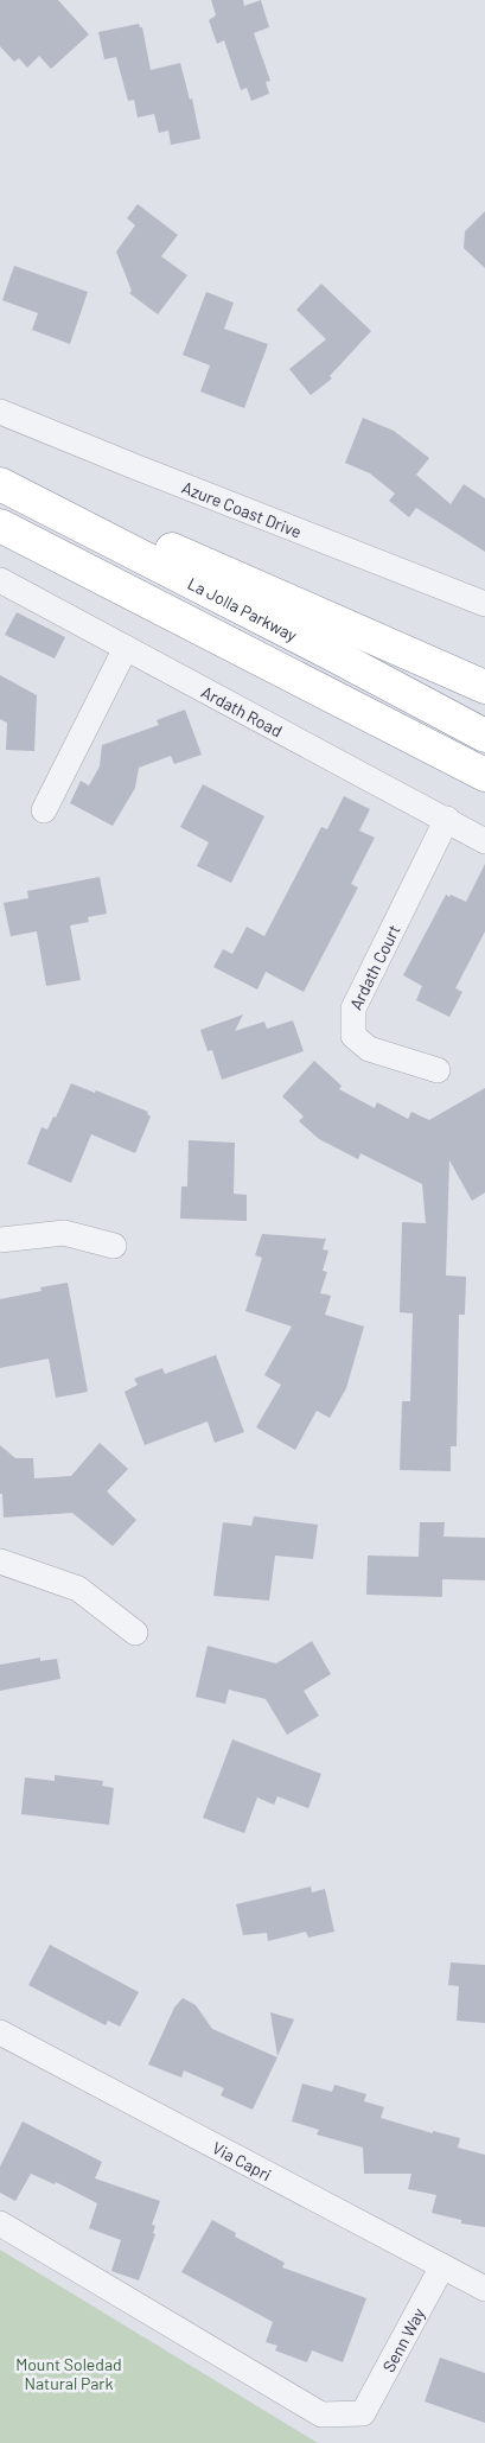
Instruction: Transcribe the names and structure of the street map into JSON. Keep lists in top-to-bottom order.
{
  "streets": {
    "highway": ["La Jolla Parkway"],
    "street": [
      "Azure Coast Drive",
      "Ardath Road",
      "Ardath Court",
      "Via Capri",
      "Senn Way"
    ]
  },
  "crossings": [
    ["Ardath Road", "Ardath Court"],
    ["Via Capri", "Senn Way"]
  ],
  "parks": ["Mount Soledad Natural Park"]
}
